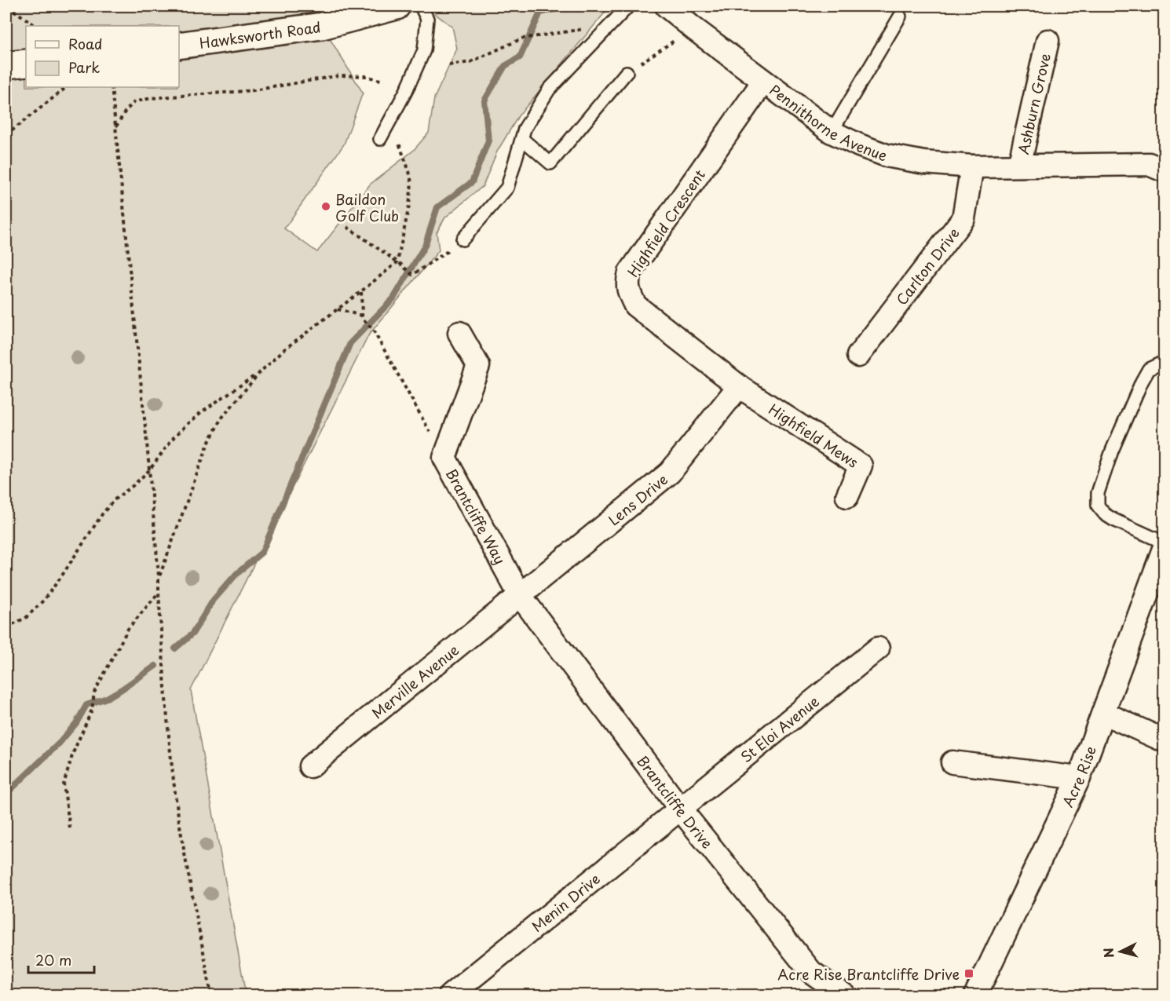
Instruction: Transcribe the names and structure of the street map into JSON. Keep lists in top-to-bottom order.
{
  "streets": {
    "street": [
      "Hawksworth Road",
      "Ashburn Grove",
      "Pennithorne Avenue",
      "Highfield Crescent",
      "Carlton Drive",
      "Highfield Mews",
      "Lens Drive",
      "Brantcliffe Way",
      "Merville Avenue",
      "St Eloi Avenue",
      "Acre Rise",
      "Brantcliffe Drive",
      "Menin Drive"
    ]
  },
  "crossings": [
    ["Ashburn Grove", "Pennithorne Avenue"],
    ["Pennithorne Avenue", "Highfield Crescent"],
    ["Pennithorne Avenue", "Carlton Drive"],
    ["Highfield Crescent", "Highfield Mews"],
    ["Highfield Crescent", "Lens Drive"],
    ["Highfield Mews", "Lens Drive"],
    ["Lens Drive", "Brantcliffe Way"],
    ["Lens Drive", "Merville Avenue"],
    ["Lens Drive", "Brantcliffe Drive"],
    ["Brantcliffe Way", "Merville Avenue"],
    ["Brantcliffe Way", "Brantcliffe Drive"],
    ["Merville Avenue", "Brantcliffe Drive"],
    ["St Eloi Avenue", "Brantcliffe Drive"],
    ["St Eloi Avenue", "Menin Drive"],
    ["Brantcliffe Drive", "Menin Drive"]
  ],
  "places": {
    "other": ["Baildon Golf Club"],
    "transit": ["Acre Rise Brantcliffe Drive"]
  },
  "legend": ["Road", "Park"],
  "scale_bar": "20 m",
  "north": "left"
}
